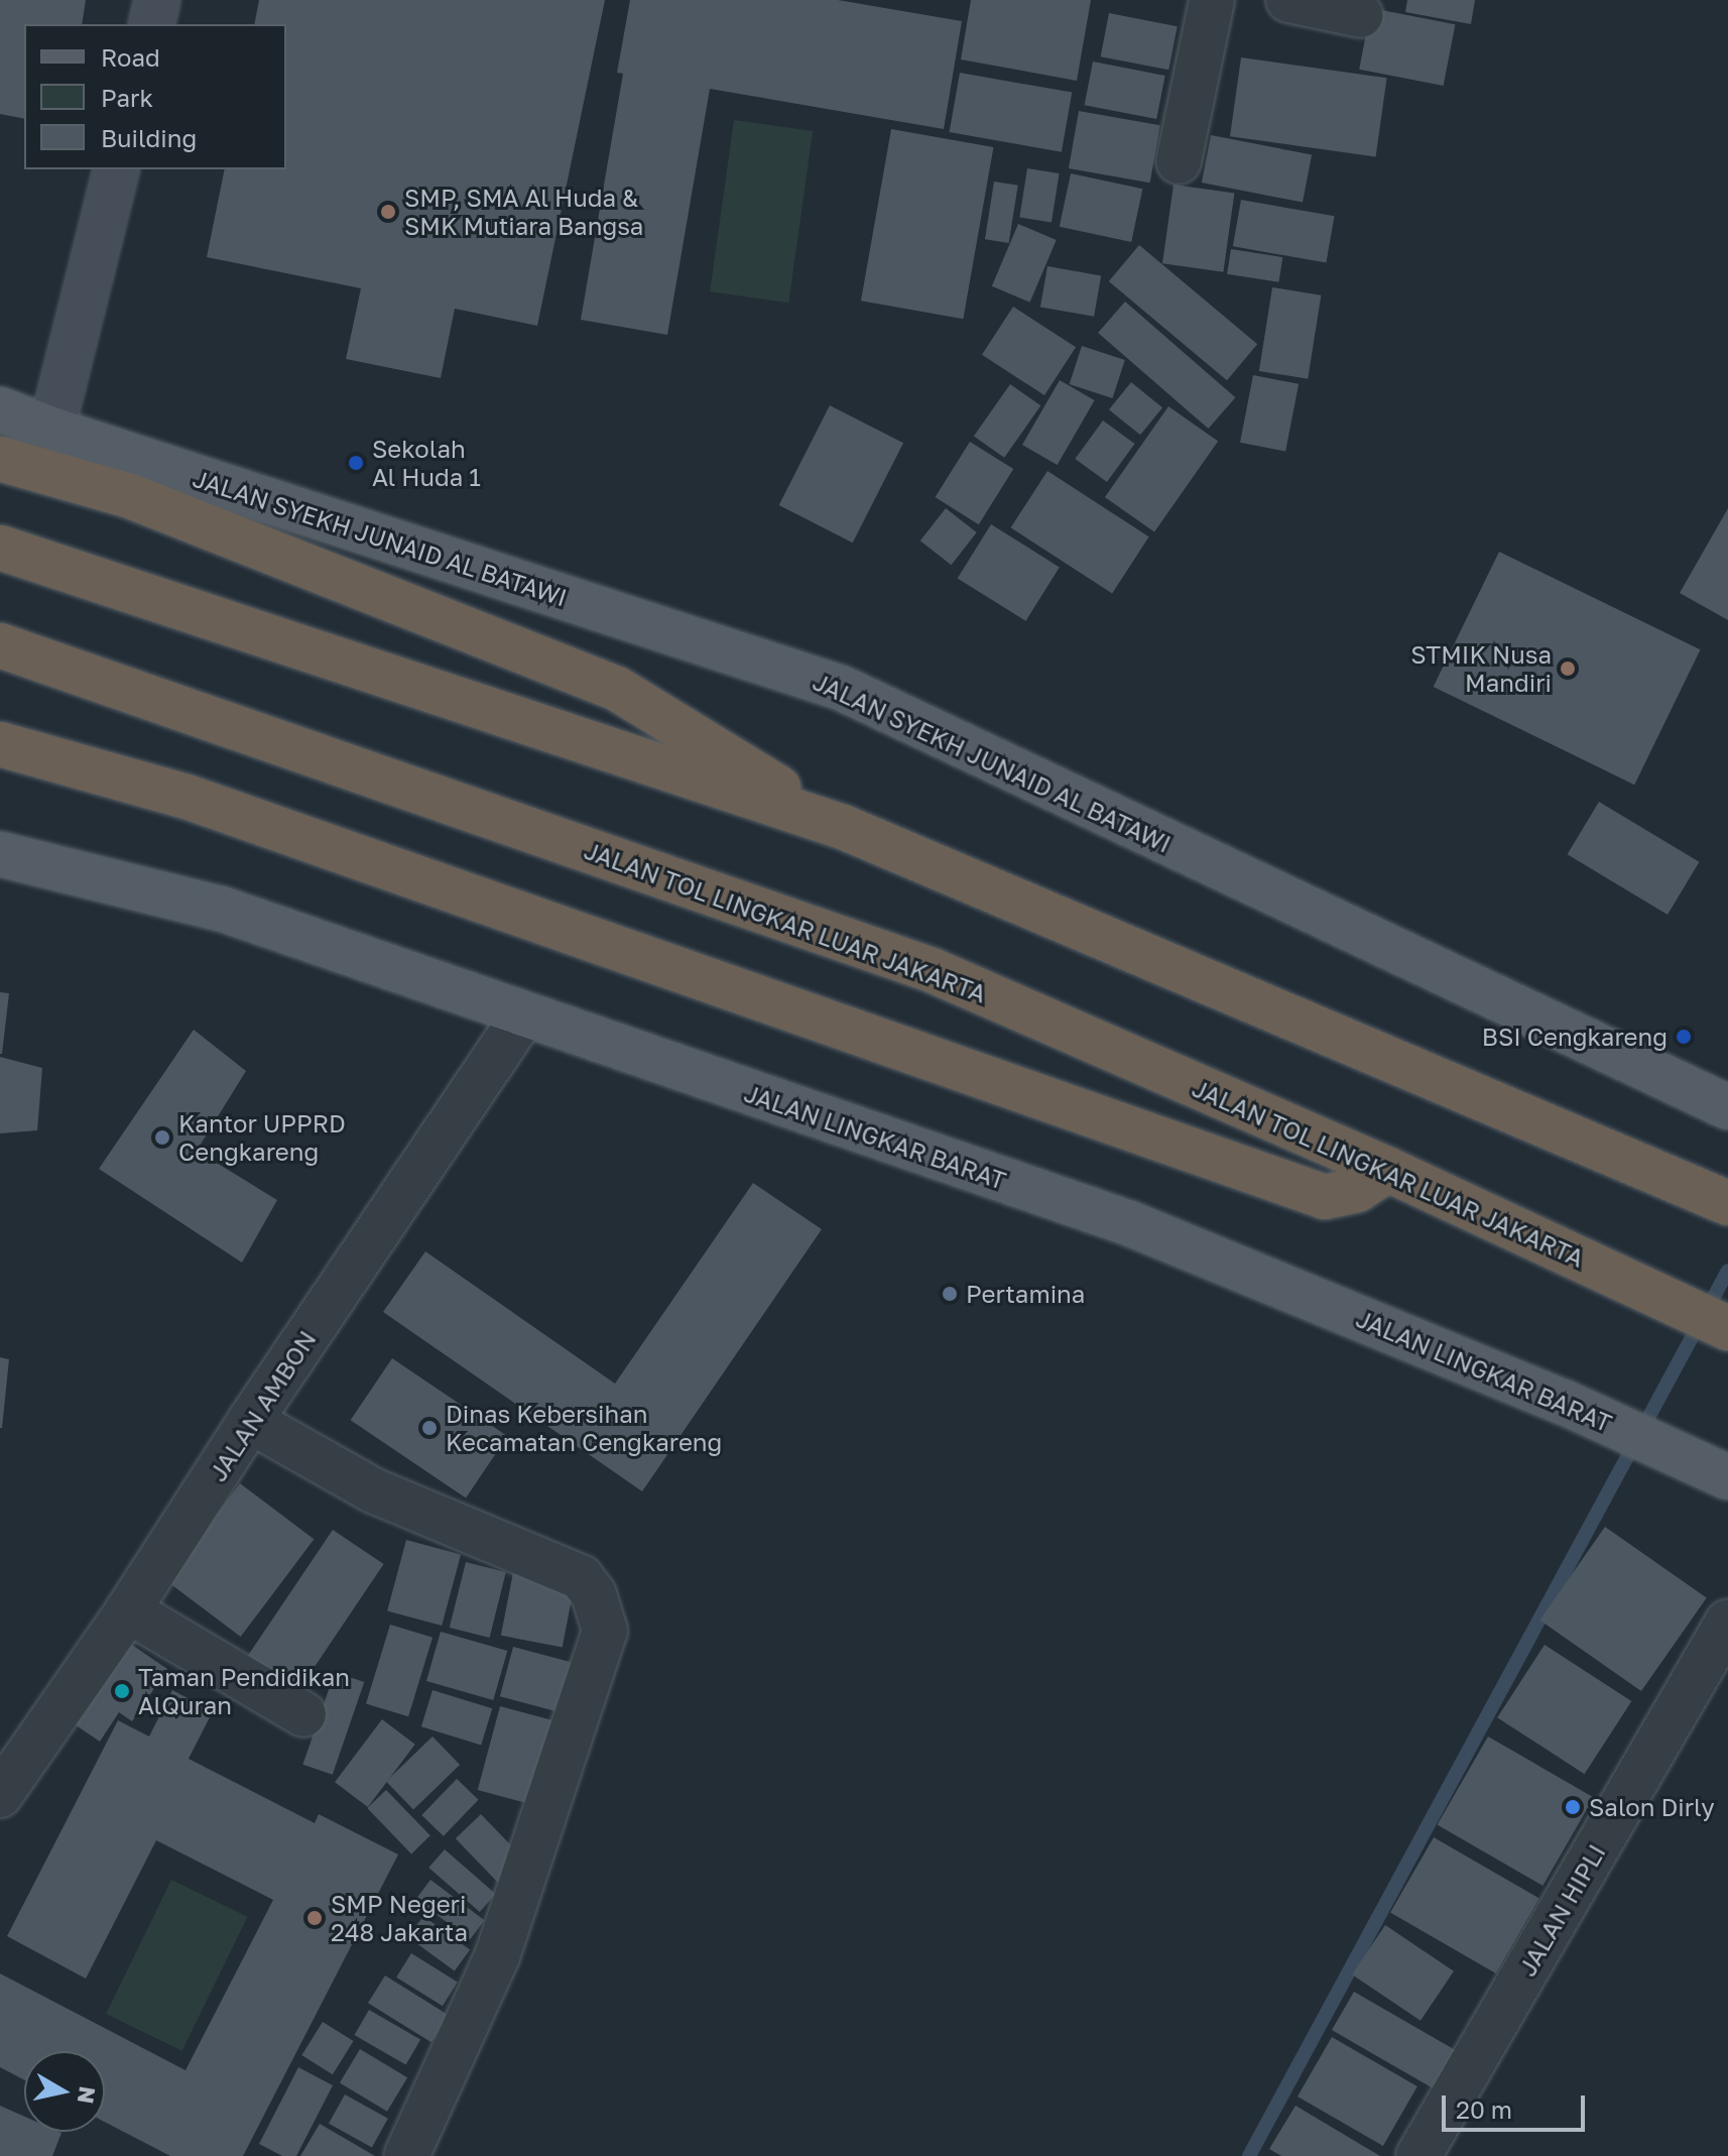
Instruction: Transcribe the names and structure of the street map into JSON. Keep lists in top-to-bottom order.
{
  "streets": {
    "highway": ["JALAN TOL LINGKAR LUAR JAKARTA"],
    "main road": ["JALAN SYEKH JUNAID AL BATAWI", "JALAN LINGKAR BARAT"],
    "street": ["JALAN AMBON", "JALAN HIPLI"]
  },
  "crossings": [
    ["JALAN LINGKAR BARAT", "JALAN AMBON"]
  ],
  "places": [
    "SMP, SMA Al Huda & SMK Mutiara Bangsa",
    "Sekolah Al Huda 1",
    "STMIK Nusa Mandiri",
    "BSI Cengkareng",
    "Kantor UPPRD Cengkareng",
    "Pertamina",
    "Dinas Kebersihan Kecamatan Cengkareng",
    "Taman Pendidikan AlQuran",
    "Salon Dirly",
    "SMP Negeri 248 Jakarta"
  ],
  "legend": ["Road", "Park", "Building"],
  "scale_bar": "20 m",
  "north": "right"
}
